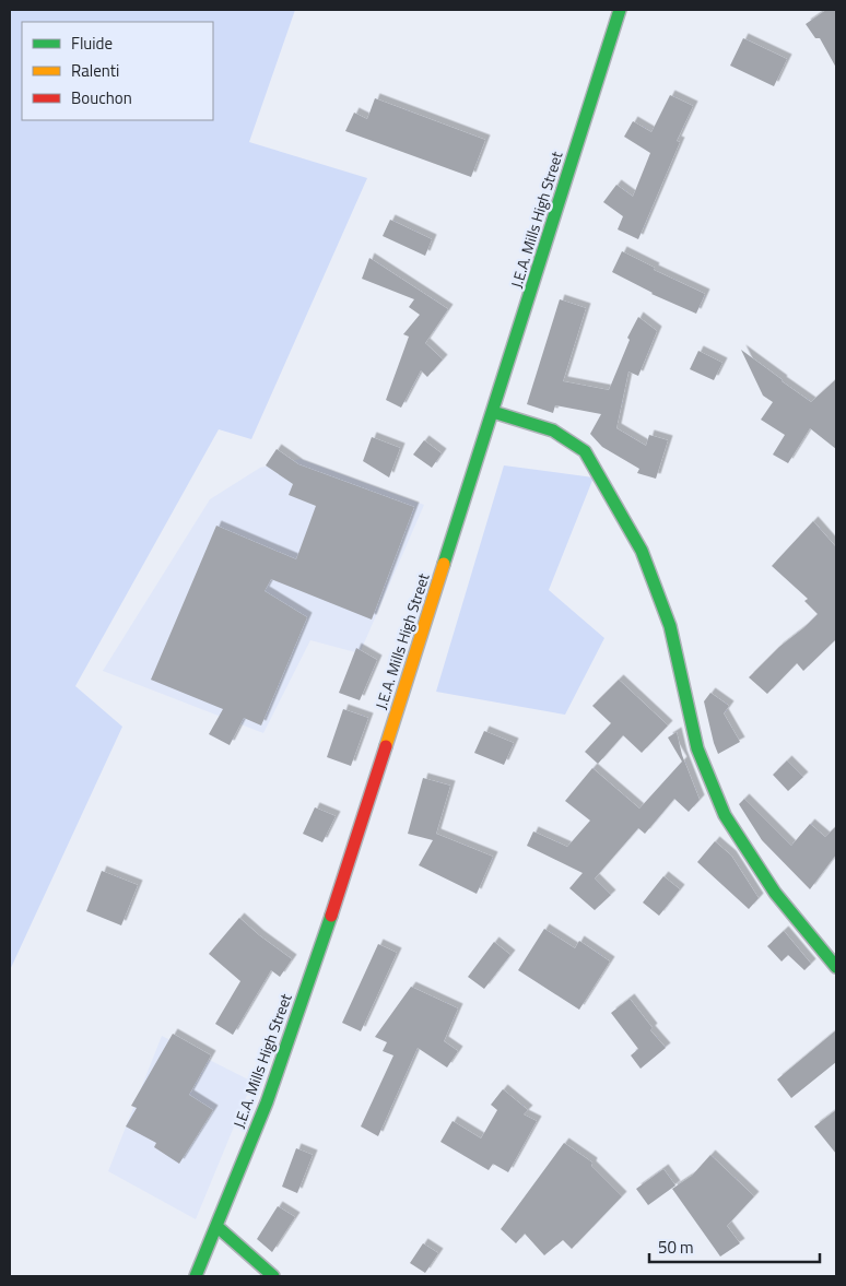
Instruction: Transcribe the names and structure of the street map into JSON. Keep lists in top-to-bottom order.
{
  "streets": {
    "main road": ["J.E.A. Mills High Street"]
  },
  "legend": ["Fluide", "Ralenti", "Bouchon"],
  "scale_bar": "50 m"
}
